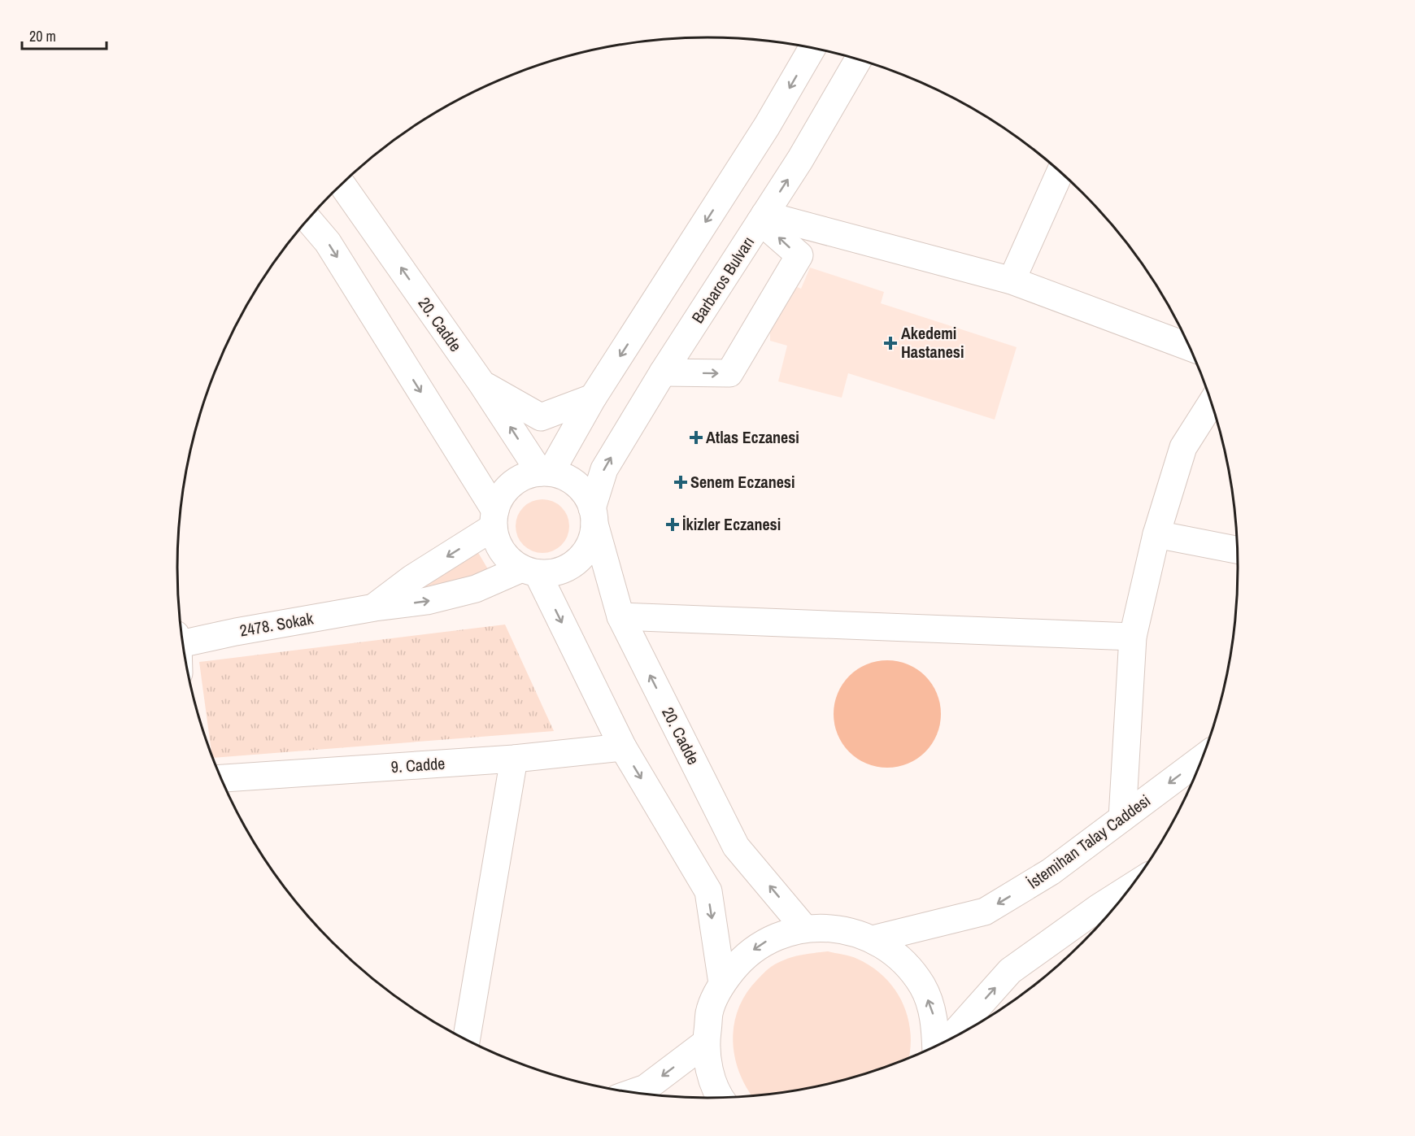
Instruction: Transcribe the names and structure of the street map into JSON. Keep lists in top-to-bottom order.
{
  "streets": {
    "street": [
      "Barbaros Bulvarı",
      "20. Cadde",
      "2478. Sokak",
      "9. Cadde",
      "İstemihan Talay Caddesi"
    ]
  },
  "crossings": [
    ["Barbaros Bulvarı", "20. Cadde"],
    ["Barbaros Bulvarı", "2478. Sokak"],
    ["20. Cadde", "2478. Sokak"]
  ],
  "places": {
    "health": [
      "Akedemi Hastanesi",
      "Atlas Eczanesi",
      "Senem Eczanesi",
      "İkizler Eczanesi"
    ]
  },
  "scale_bar": "20 m"
}
